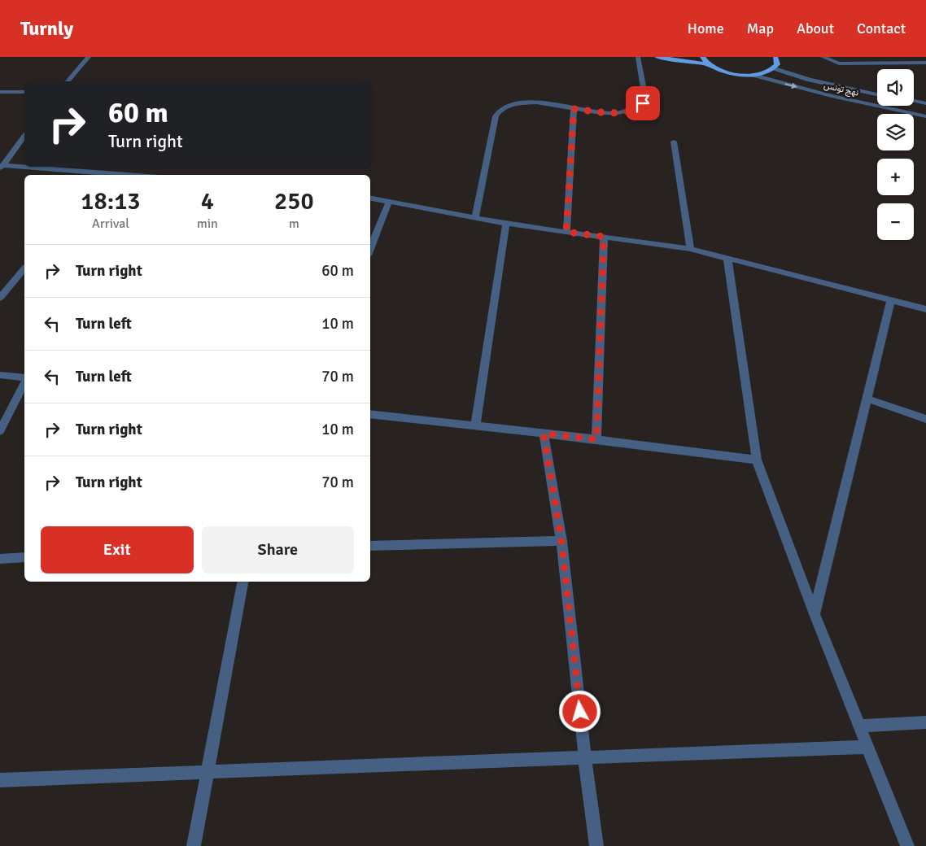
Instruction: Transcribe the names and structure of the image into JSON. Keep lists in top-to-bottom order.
{
  "streets": {
    "street": ["نهج تونس"]
  },
  "page": {
    "header": "Turnly",
    "nav": [
      "Home",
      "Map",
      "About",
      "Contact"
    ],
    "map_buttons": ["+", "−"],
    "turn": ["60 m", "Turn right"],
    "eta": [
      "18:13",
      "Arrival",
      "4",
      "min",
      "250",
      "m"
    ],
    "list": [
      {
        "name": "Turn right",
        "value": "60 m"
      },
      {
        "name": "Turn left",
        "value": "10 m"
      },
      {
        "name": "Turn left",
        "value": "70 m"
      },
      {
        "name": "Turn right",
        "value": "10 m"
      },
      {
        "name": "Turn right",
        "value": "70 m"
      }
    ],
    "buttons": ["Exit", "Share"]
  }
}
